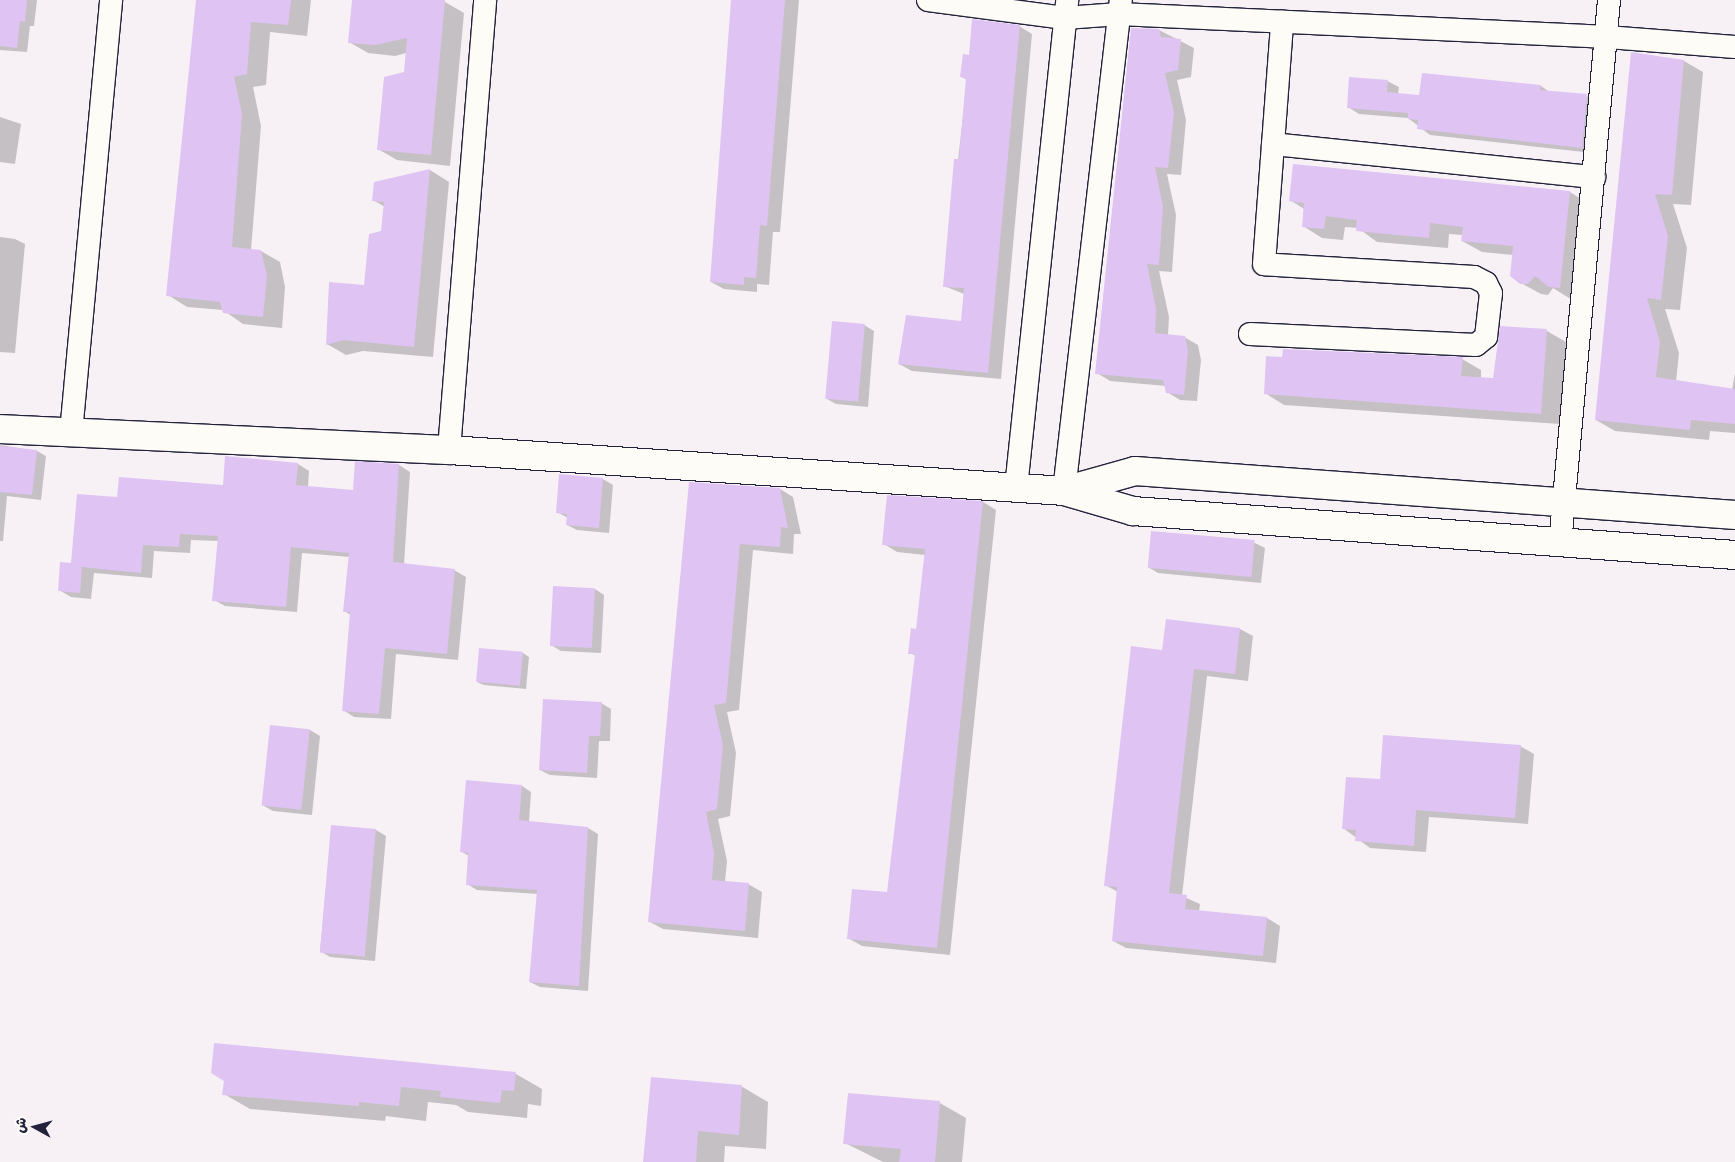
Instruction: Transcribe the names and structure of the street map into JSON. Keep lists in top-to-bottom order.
{
  "north": "left"
}
